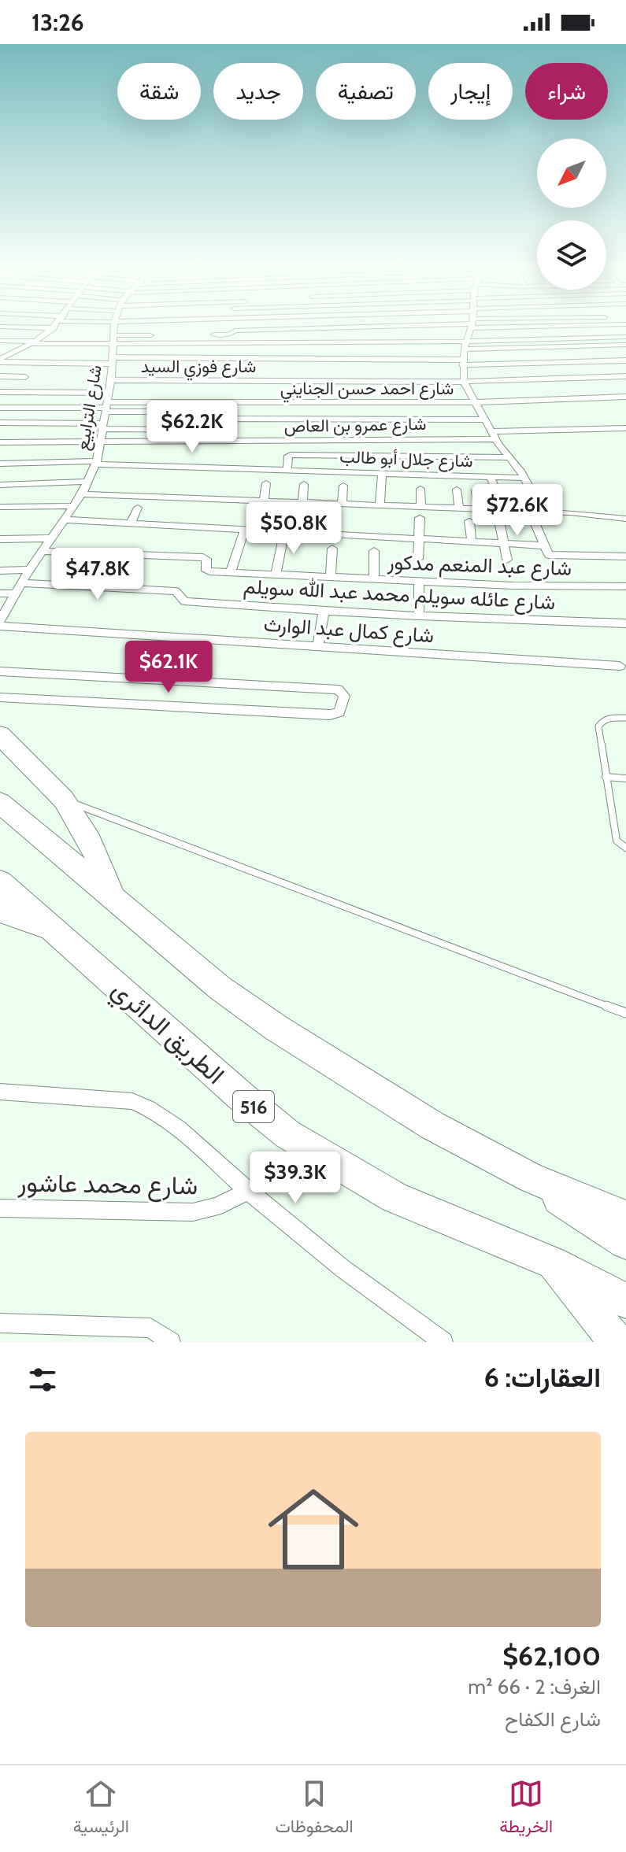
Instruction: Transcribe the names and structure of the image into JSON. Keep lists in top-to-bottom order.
{
  "streets": {
    "highway": ["الطريق الدائري", "516"],
    "street": [
      "شارع فوزي السيد",
      "شارع احمد حسن الجنايني",
      "شارع الترابيع",
      "شارع عمرو بن العاص",
      "شارع جلال أبو طالب",
      "شارع عبد المنعم مدكور",
      "شارع عائله سويلم محمد عبد الله سويلم",
      "شارع كمال عبد الوارث",
      "شارع محمد عاشور"
    ]
  },
  "crossings": [
    ["شارع فوزي السيد", "شارع الترابيع"],
    ["شارع احمد حسن الجنايني", "شارع الترابيع"],
    ["شارع الترابيع", "شارع عمرو بن العاص"],
    ["شارع الترابيع", "شارع جلال أبو طالب"],
    ["شارع الترابيع", "شارع عبد المنعم مدكور"],
    ["شارع الترابيع", "شارع عائله سويلم محمد عبد الله سويلم"]
  ],
  "north": "bottom left",
  "page": {
    "status": "13:26",
    "chip": [
      "شراء",
      "إيجار",
      "تصفية",
      "جديد",
      "شقة"
    ],
    "price": [
      "$62.2K",
      "$72.6K",
      "$50.8K",
      "$47.8K",
      "$62.1K",
      "$39.3K"
    ],
    "heading": "العقارات: 6",
    "list": [
      {
        "name": "$62,100",
        "note": "الغرف: 2 · 66 m² · شارع الكفاح"
      }
    ],
    "tabs": ["الخريطة", "المحفوظات", "الرئيسية"]
  }
}
